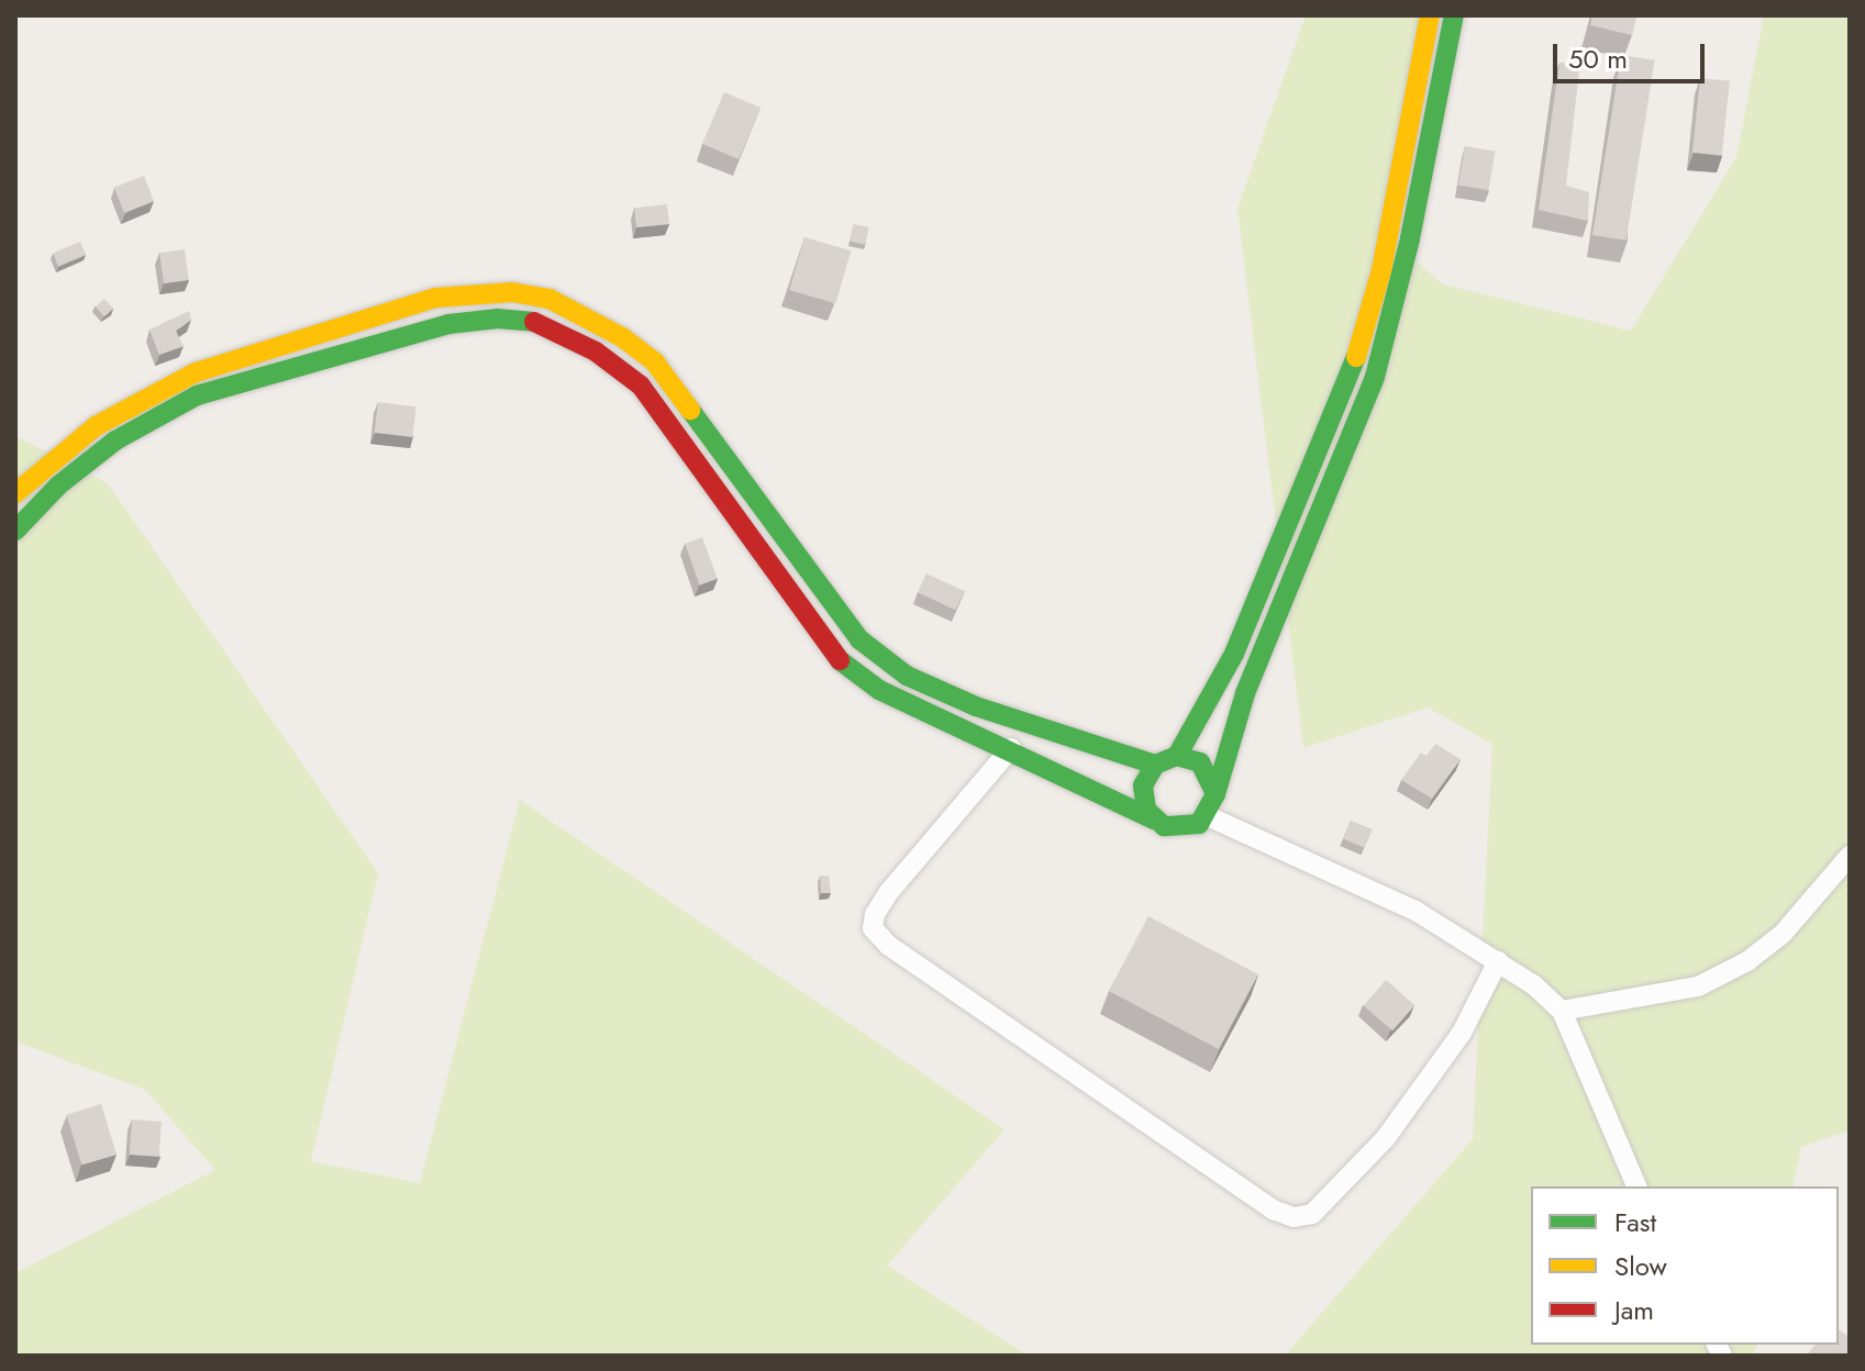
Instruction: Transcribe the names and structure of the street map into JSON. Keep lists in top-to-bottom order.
{
  "legend": ["Fast", "Slow", "Jam"],
  "scale_bar": "50 m"
}
